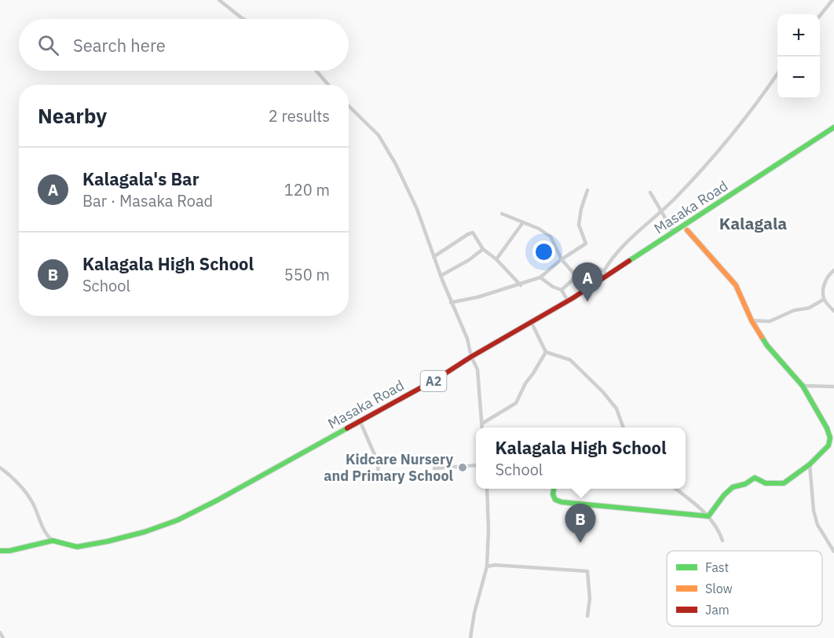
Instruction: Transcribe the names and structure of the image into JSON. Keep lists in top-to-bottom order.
{
  "streets": {
    "main road": ["Masaka Road", "A2"]
  },
  "districts": ["Kalagala"],
  "places": ["Kidcare Nursery and Primary School"],
  "legend": ["Fast", "Slow", "Jam"],
  "page": {
    "map_buttons": ["+", "−"],
    "search": "Search here",
    "heading": ["Nearby", "2 results"],
    "list": [
      {
        "mark": "A",
        "name": "Kalagala's Bar",
        "note": "Bar · Masaka Road",
        "value": "120 m"
      },
      {
        "mark": "B",
        "name": "Kalagala High School",
        "note": "School",
        "value": "550 m"
      }
    ],
    "pins": ["A", "B"],
    "popup": ["Kalagala High School", "School"]
  }
}
